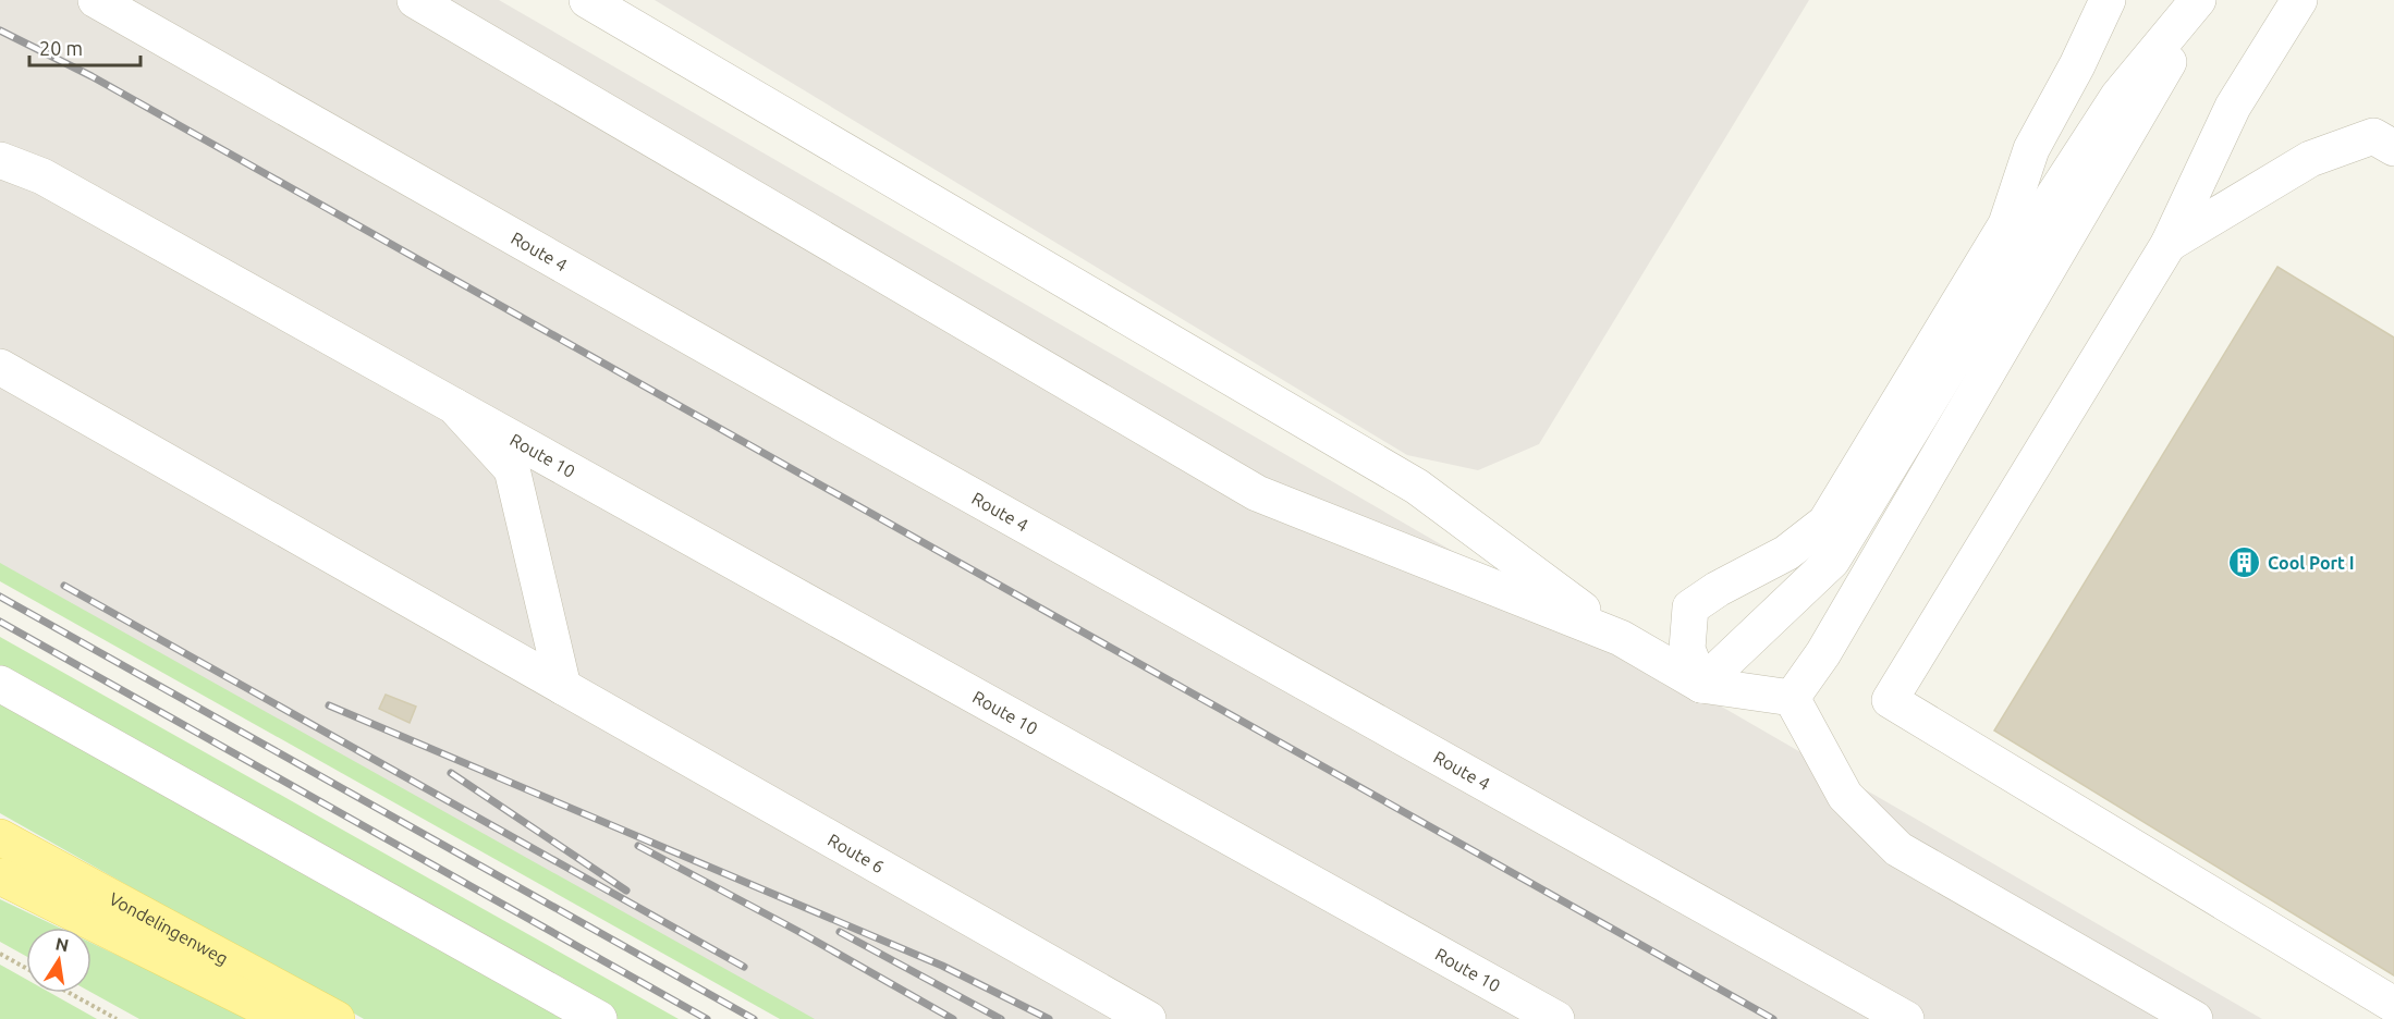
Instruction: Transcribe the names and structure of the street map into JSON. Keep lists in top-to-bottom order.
{
  "streets": {
    "main road": ["Vondelingenweg"],
    "lane": ["Route 4", "Route 10", "Route 6"]
  },
  "places": {
    "building": ["Cool Port I"]
  },
  "scale_bar": "20 m",
  "north": "top"
}
